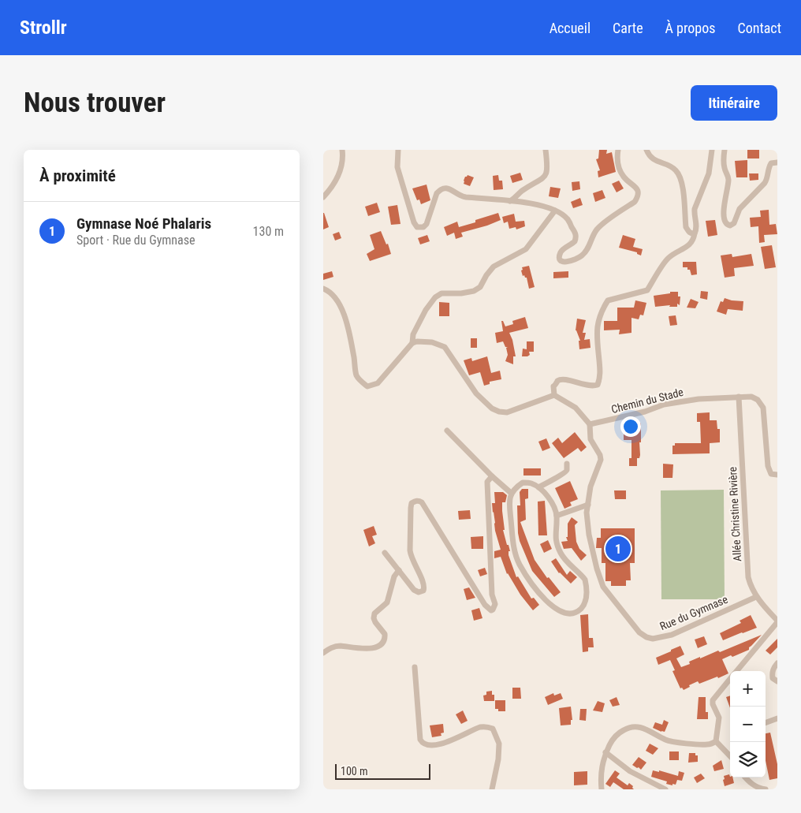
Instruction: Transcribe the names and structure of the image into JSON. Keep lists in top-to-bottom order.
{
  "streets": {
    "street": ["Chemin du Stade", "Allée Christine Rivière", "Rue du Gymnase"]
  },
  "crossings": [
    ["Chemin du Stade", "Allée Christine Rivière"],
    ["Allée Christine Rivière", "Rue du Gymnase"]
  ],
  "scale_bar": "100 m",
  "page": {
    "header": "Strollr",
    "nav": [
      "Accueil",
      "Carte",
      "À propos",
      "Contact"
    ],
    "buttons": "Itinéraire",
    "title": "Nous trouver",
    "heading": "À proximité",
    "list": [
      {
        "mark": "1",
        "name": "Gymnase Noé Phalaris",
        "note": "Sport · Rue du Gymnase",
        "value": "130 m"
      }
    ],
    "pins": "1",
    "map_buttons": ["+", "−"],
    "scale": "100 m"
  }
}
